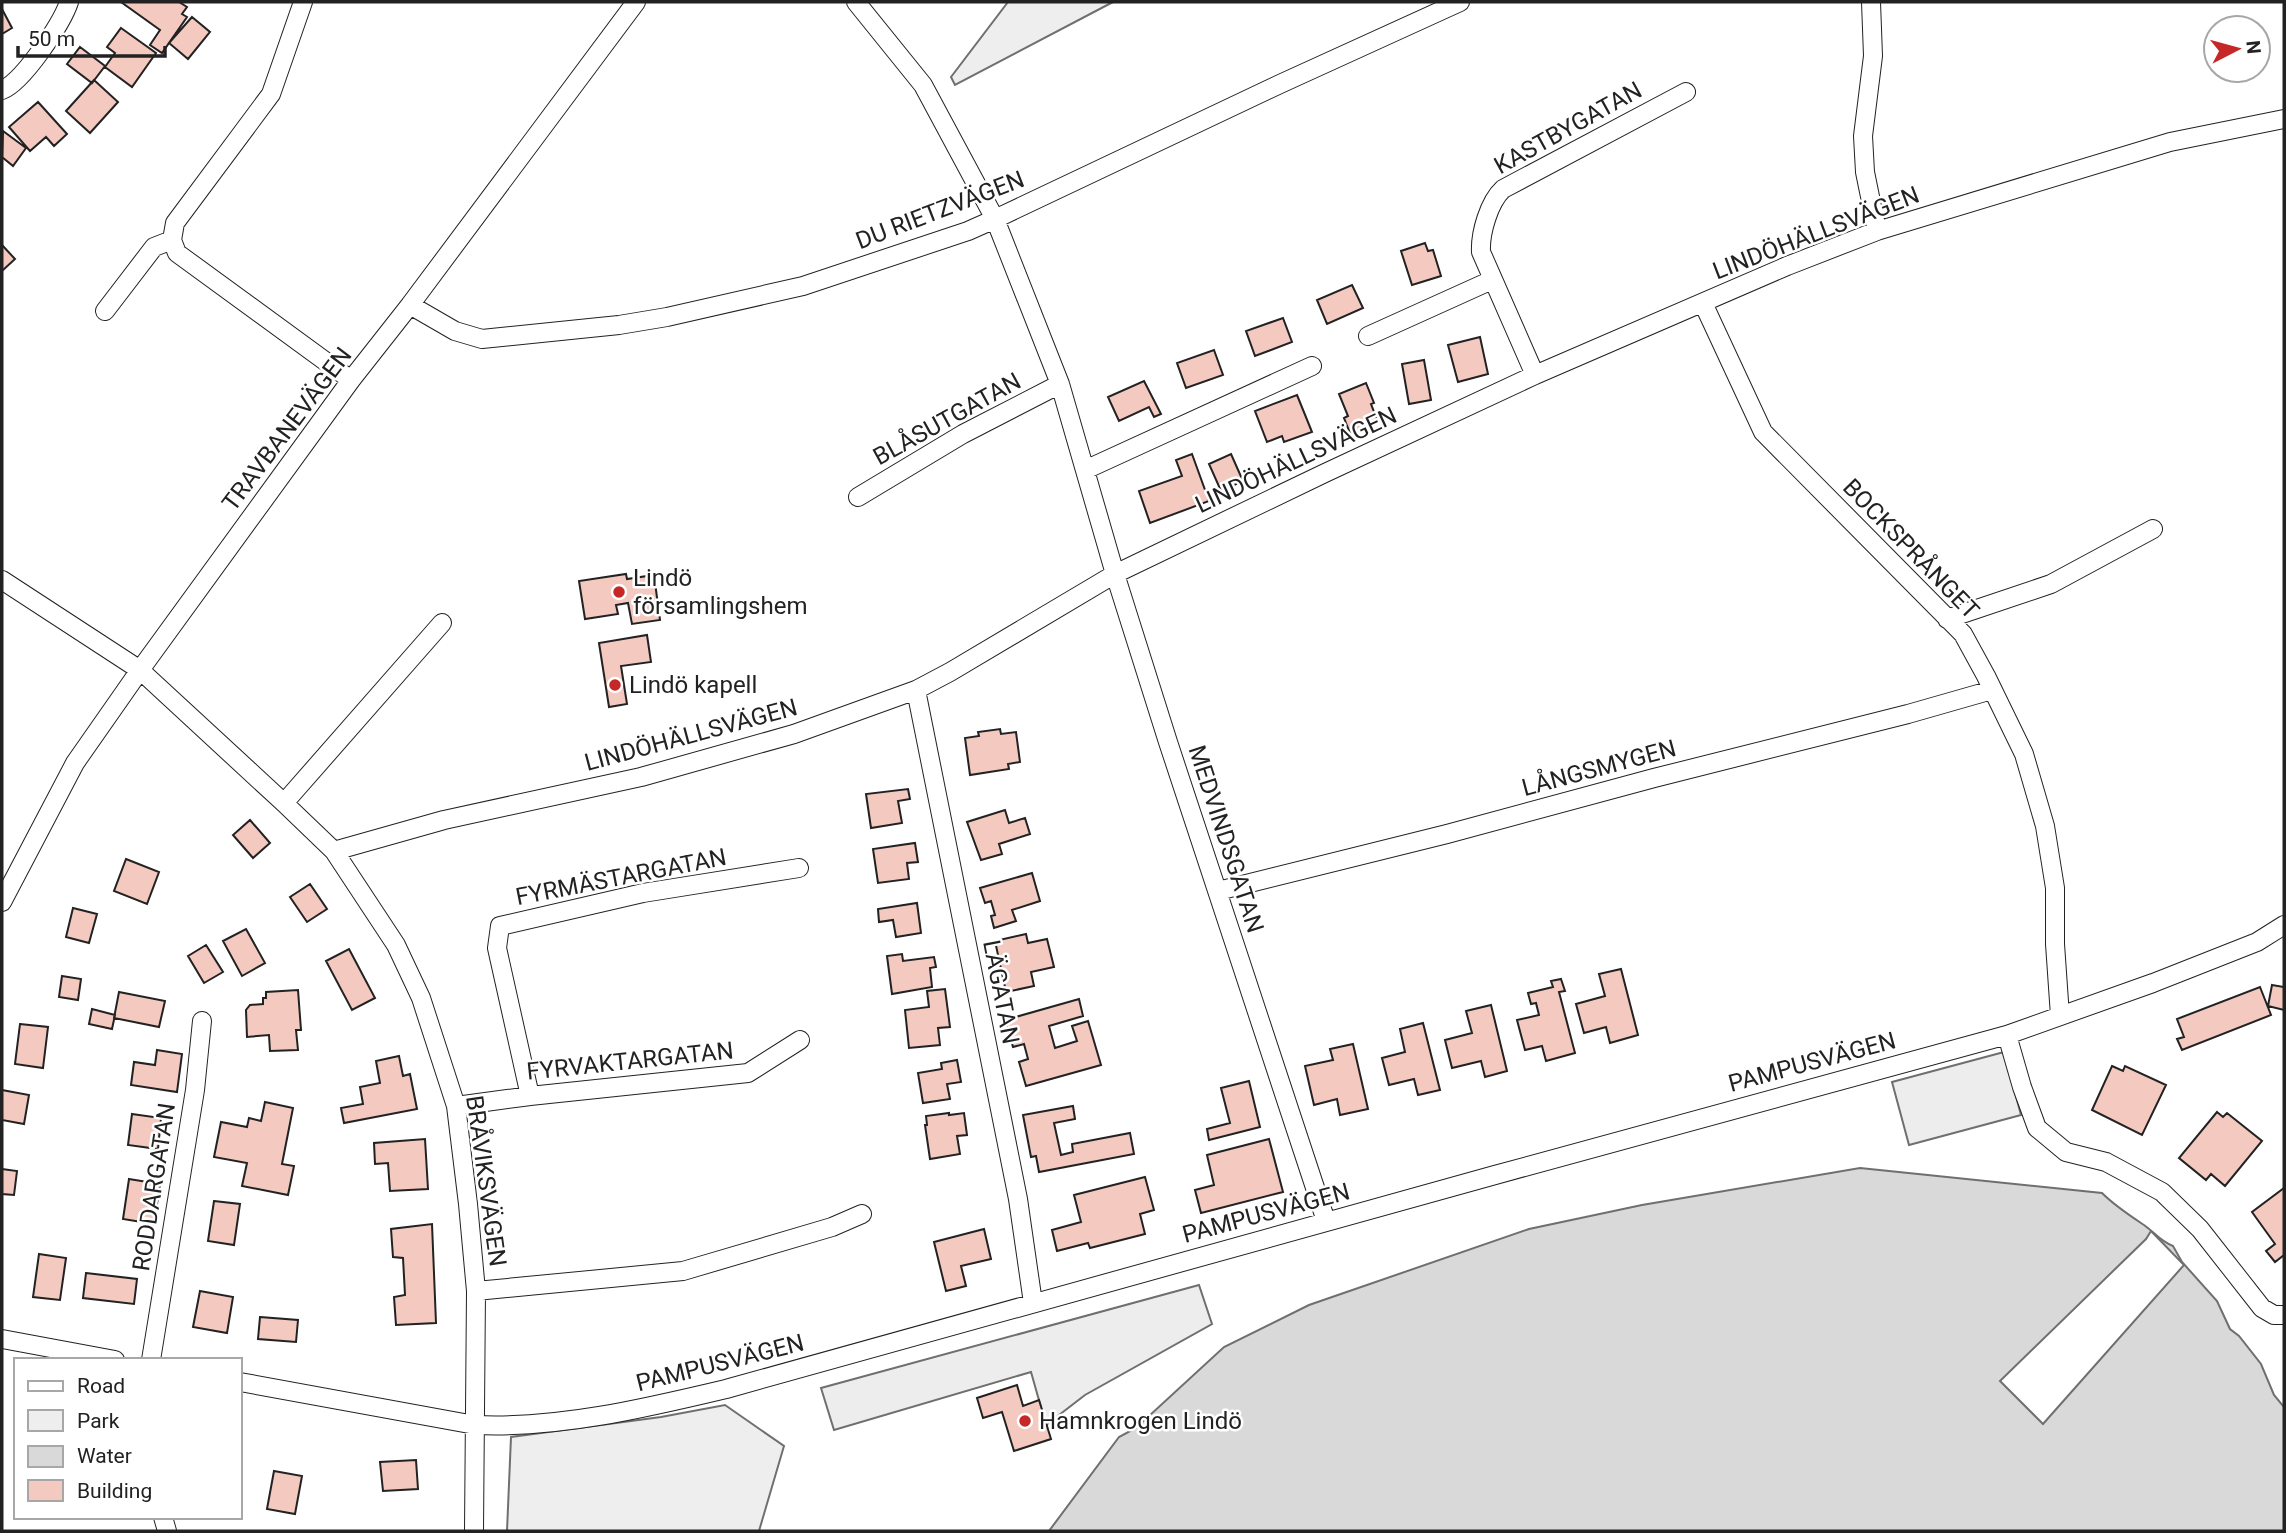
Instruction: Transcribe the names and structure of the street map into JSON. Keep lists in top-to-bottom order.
{
  "streets": {
    "street": [
      "KASTBYGATAN",
      "DU RIETZVÄGEN",
      "LINDÖHÄLLSVÄGEN",
      "BLÅSUTGATAN",
      "TRAVBANEVÄGEN",
      "BOCKSPRÅNGET",
      "LÅNGSMYGEN",
      "MEDVINDSGATAN",
      "FYRMÄSTARGATAN",
      "LÄGATAN",
      "FYRVAKTARGATAN",
      "PAMPUSVÄGEN",
      "BRÅVIKSVÄGEN",
      "RODDARGATAN"
    ]
  },
  "crossings": [
    ["KASTBYGATAN", "LINDÖHÄLLSVÄGEN"],
    ["DU RIETZVÄGEN", "TRAVBANEVÄGEN"],
    ["DU RIETZVÄGEN", "MEDVINDSGATAN"],
    ["LINDÖHÄLLSVÄGEN", "BOCKSPRÅNGET"],
    ["LINDÖHÄLLSVÄGEN", "MEDVINDSGATAN"],
    ["LINDÖHÄLLSVÄGEN", "LÄGATAN"],
    ["LINDÖHÄLLSVÄGEN", "BRÅVIKSVÄGEN"],
    ["BLÅSUTGATAN", "MEDVINDSGATAN"],
    ["TRAVBANEVÄGEN", "BRÅVIKSVÄGEN"],
    ["BOCKSPRÅNGET", "LÅNGSMYGEN"],
    ["BOCKSPRÅNGET", "PAMPUSVÄGEN"],
    ["LÅNGSMYGEN", "MEDVINDSGATAN"],
    ["MEDVINDSGATAN", "PAMPUSVÄGEN"],
    ["FYRMÄSTARGATAN", "FYRVAKTARGATAN"],
    ["LÄGATAN", "PAMPUSVÄGEN"],
    ["FYRVAKTARGATAN", "BRÅVIKSVÄGEN"],
    ["PAMPUSVÄGEN", "BRÅVIKSVÄGEN"]
  ],
  "places": ["Lindö församlingshem", "Lindö kapell", "Hamnkrogen Lindö"],
  "legend": [
    "Road",
    "Park",
    "Water",
    "Building"
  ],
  "scale_bar": "50 m",
  "north": "right"
}
